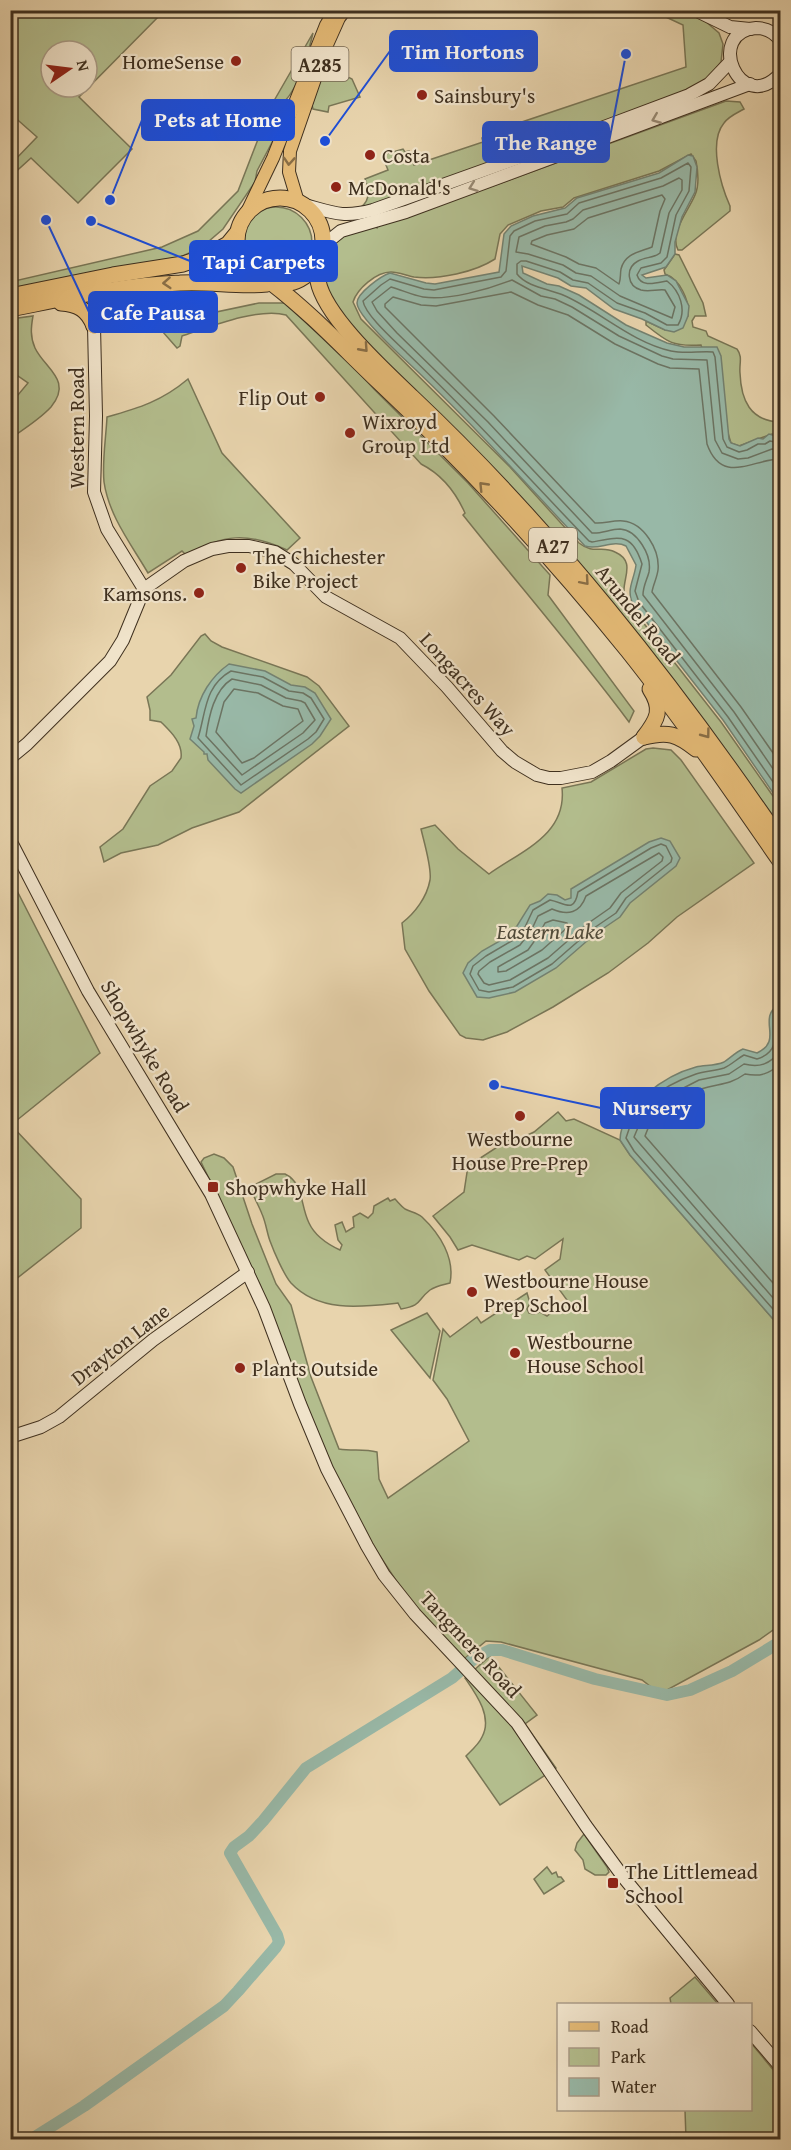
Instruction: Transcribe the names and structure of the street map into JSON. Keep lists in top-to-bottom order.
{
  "streets": {
    "highway": ["A27", "Arundel Road"],
    "main road": ["A285"],
    "street": [
      "Western Road",
      "Longacres Way",
      "Shopwhyke Road",
      "Drayton Lane",
      "Tangmere Road"
    ]
  },
  "crossings": [
    ["A285", "Arundel Road"],
    ["Western Road", "Longacres Way"],
    ["Shopwhyke Road", "Drayton Lane"],
    ["Shopwhyke Road", "Tangmere Road"],
    ["Drayton Lane", "Tangmere Road"]
  ],
  "water": ["Eastern Lake"],
  "places": {
    "other": [
      "The Range",
      "HomeSense",
      "Sainsbury's",
      "Tim Hortons",
      "Costa",
      "McDonald's",
      "Pets at Home",
      "Cafe Pausa",
      "Tapi Carpets",
      "Flip Out",
      "Wixroyd Group Ltd",
      "The Chichester Bike Project",
      "Kamsons.",
      "Nursery",
      "Westbourne House Pre-Prep",
      "Westbourne House Prep School",
      "Westbourne House School",
      "Plants Outside"
    ],
    "transit": ["Shopwhyke Hall", "The Littlemead School"]
  },
  "legend": ["Road", "Park", "Water"],
  "north": "right"
}
